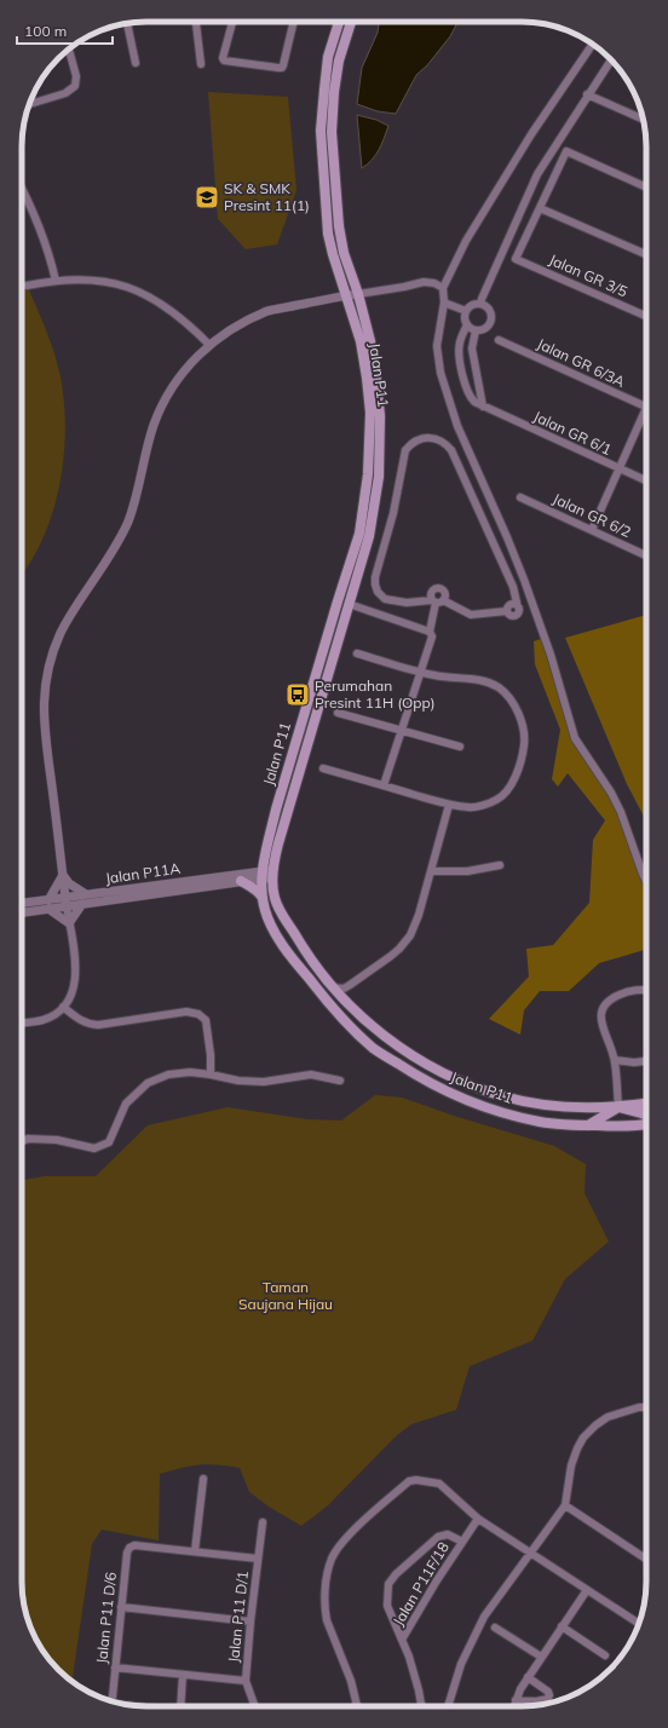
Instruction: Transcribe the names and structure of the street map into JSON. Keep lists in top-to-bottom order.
{
  "streets": {
    "main road": ["Jalan P11"],
    "street": [
      "Jalan GR 3/5",
      "Jalan GR 6/3A",
      "Jalan GR 6/1",
      "Jalan GR 6/2",
      "Jalan P11A",
      "Jalan P11F/18",
      "Jalan P11 D/1",
      "Jalan P11 D/6"
    ]
  },
  "crossings": [
    ["Jalan P11", "Jalan P11A"]
  ],
  "parks": ["Taman Saujana Hijau"],
  "places": {
    "school or university": ["SK & SMK Presint 11(1)"],
    "bus stop": ["Perumahan Presint 11H (Opp)"]
  },
  "scale_bar": "100 m"
}
